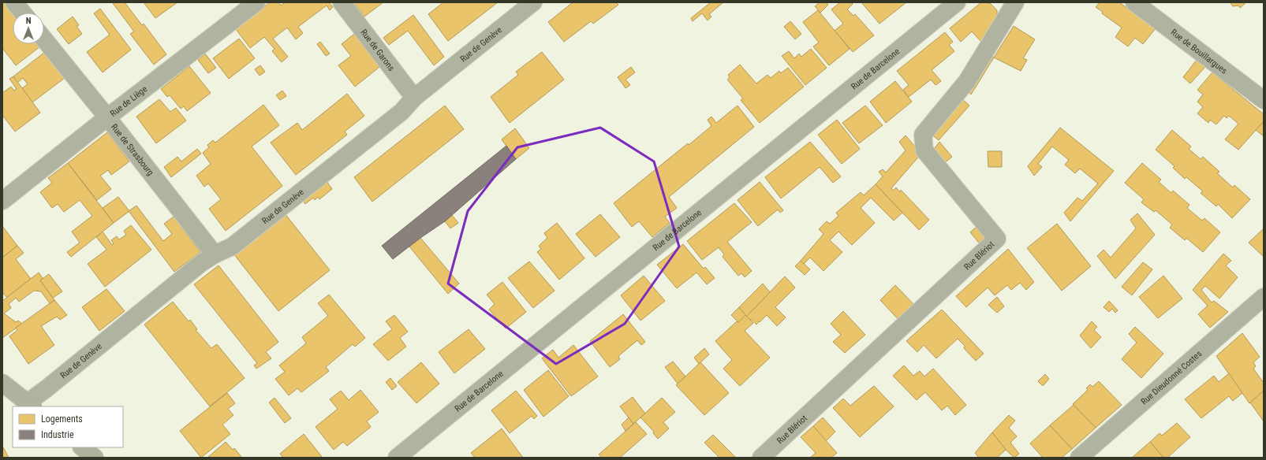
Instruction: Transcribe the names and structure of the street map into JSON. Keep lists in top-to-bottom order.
{
  "streets": {
    "street": [
      "Rue de Genève",
      "Rue de Garons",
      "Rue de Bouillargues",
      "Rue de Barcelone",
      "Rue de Liège",
      "Rue de Strasbourg",
      "Rue Blériot",
      "Rue Dieudonné Costes"
    ]
  },
  "crossings": [
    ["Rue de Genève", "Rue de Garons"],
    ["Rue de Genève", "Rue de Strasbourg"],
    ["Rue de Liège", "Rue de Strasbourg"]
  ],
  "legend": ["Logements", "Industrie"],
  "north": "top"
}
